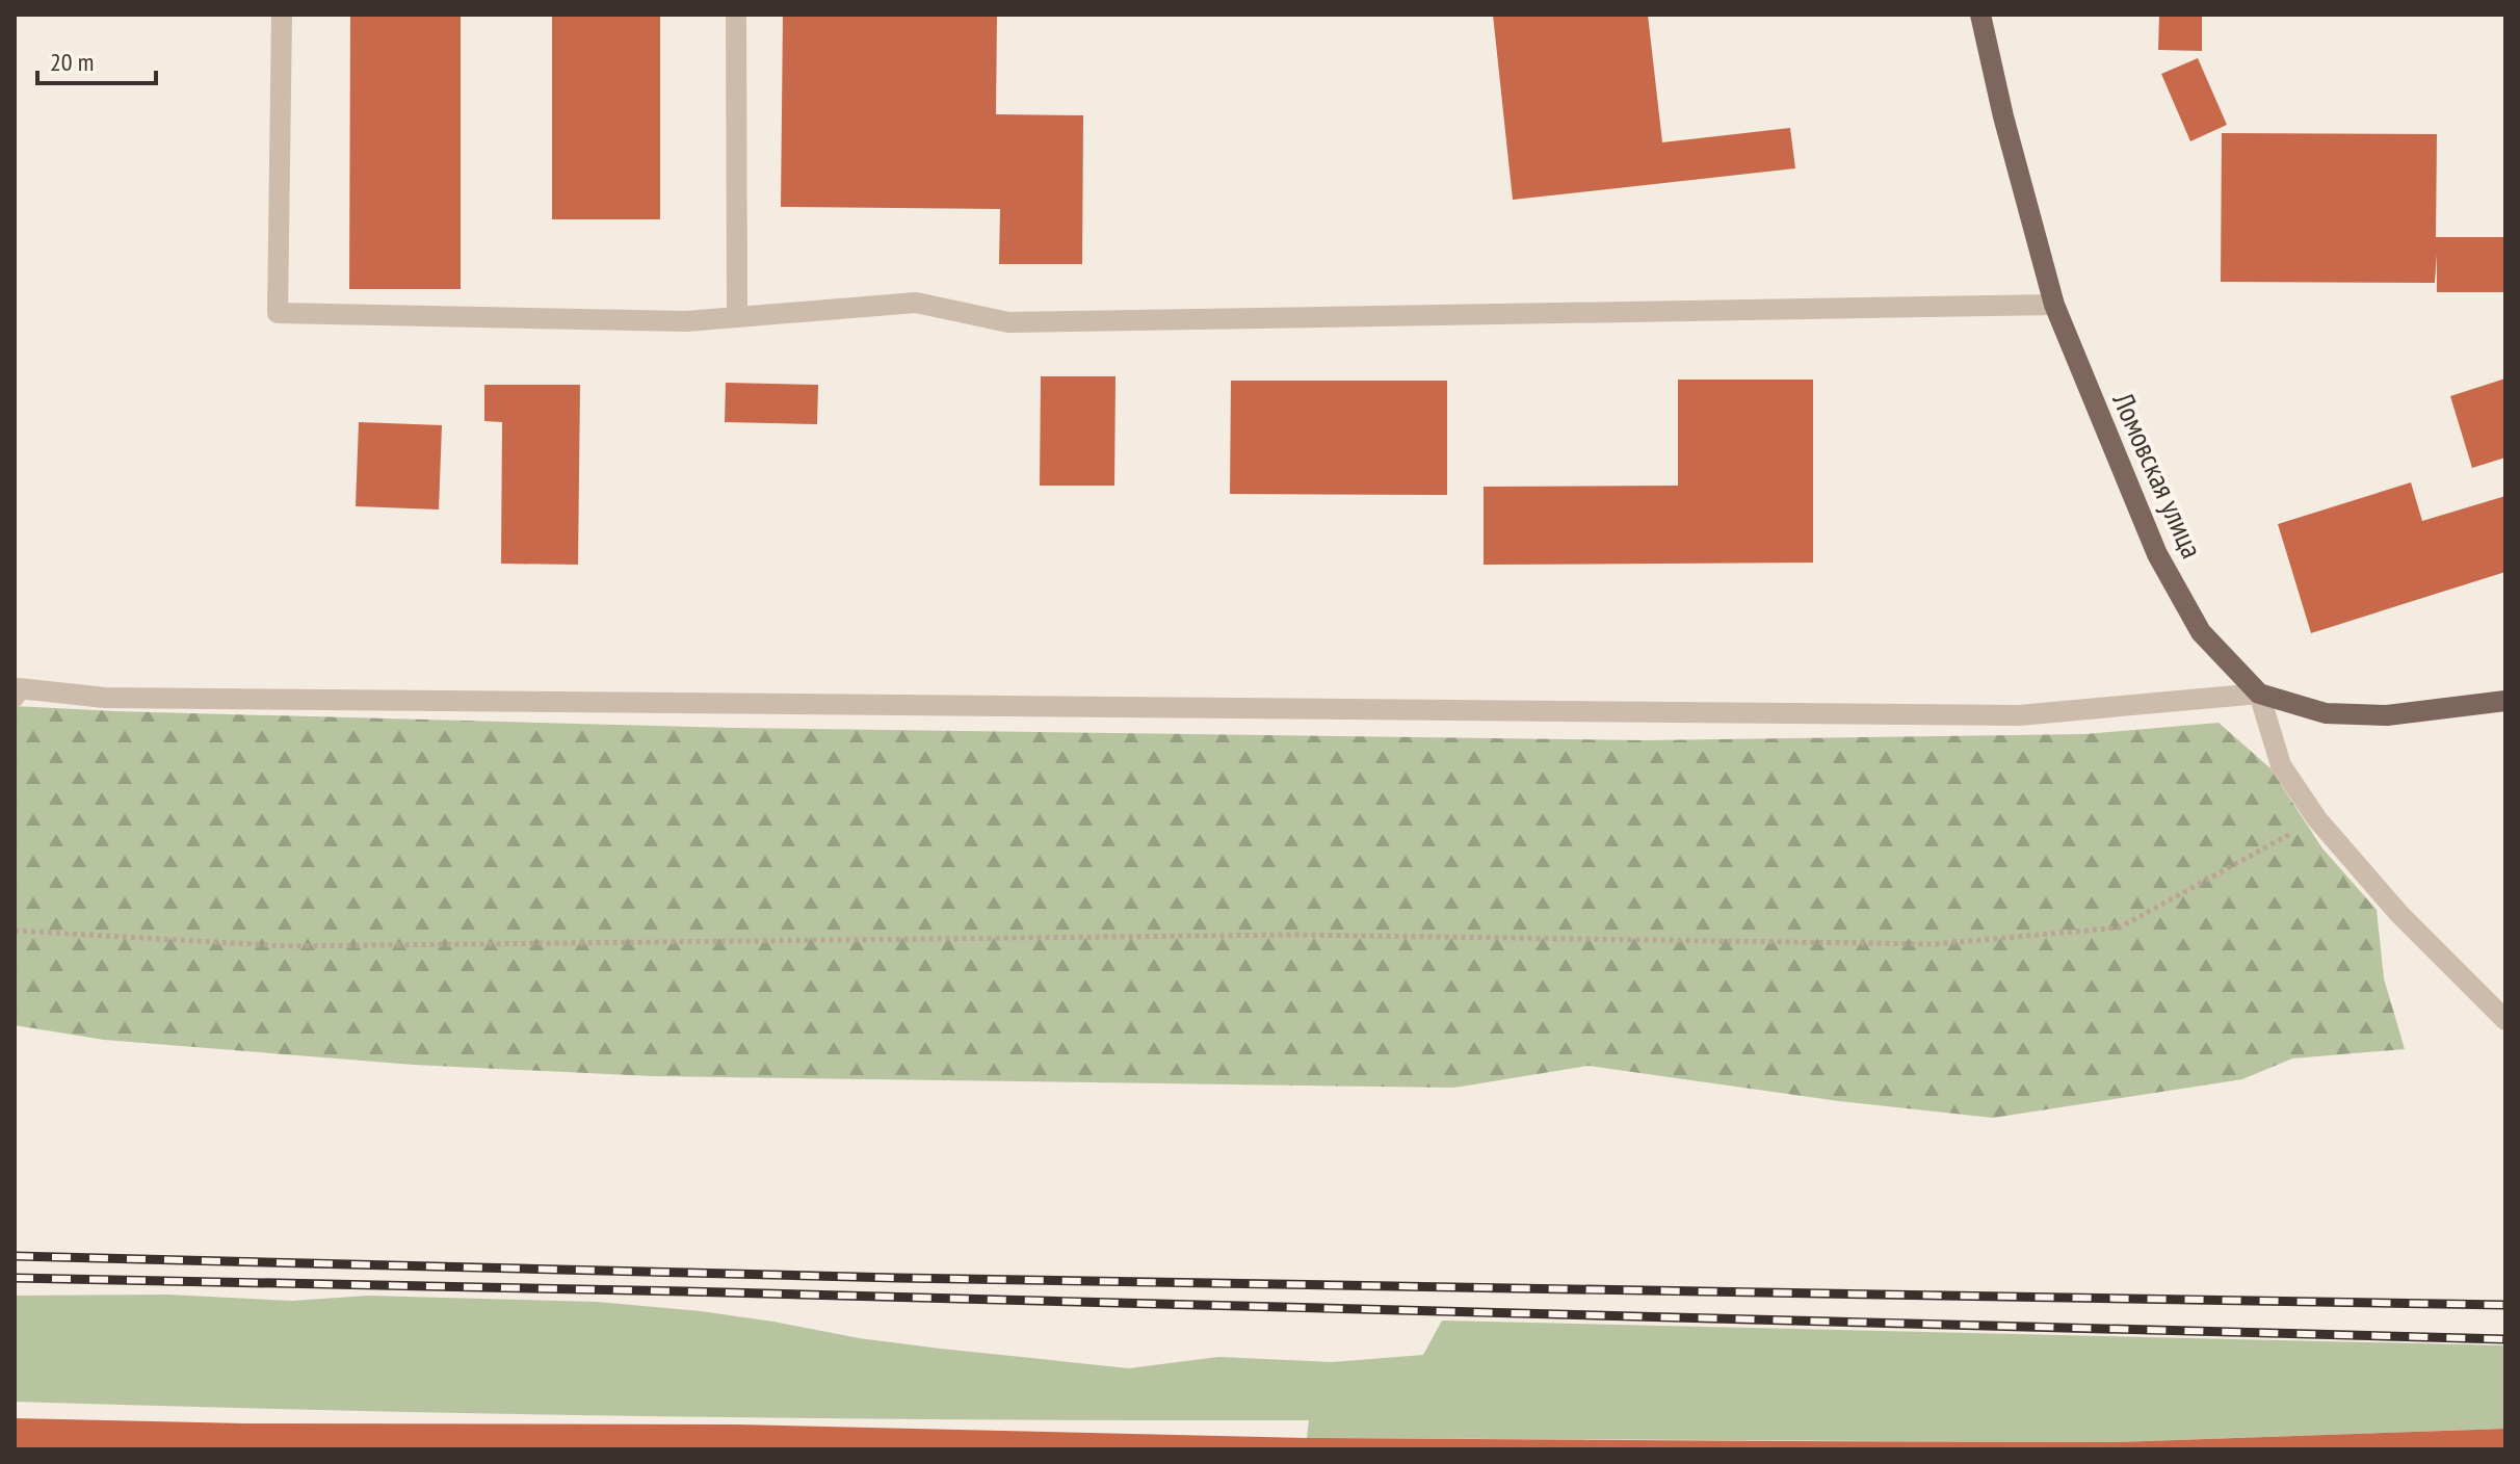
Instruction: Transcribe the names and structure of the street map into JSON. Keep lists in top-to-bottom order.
{
  "streets": {
    "main road": ["Ломовская улица"]
  },
  "scale_bar": "20 m"
}
